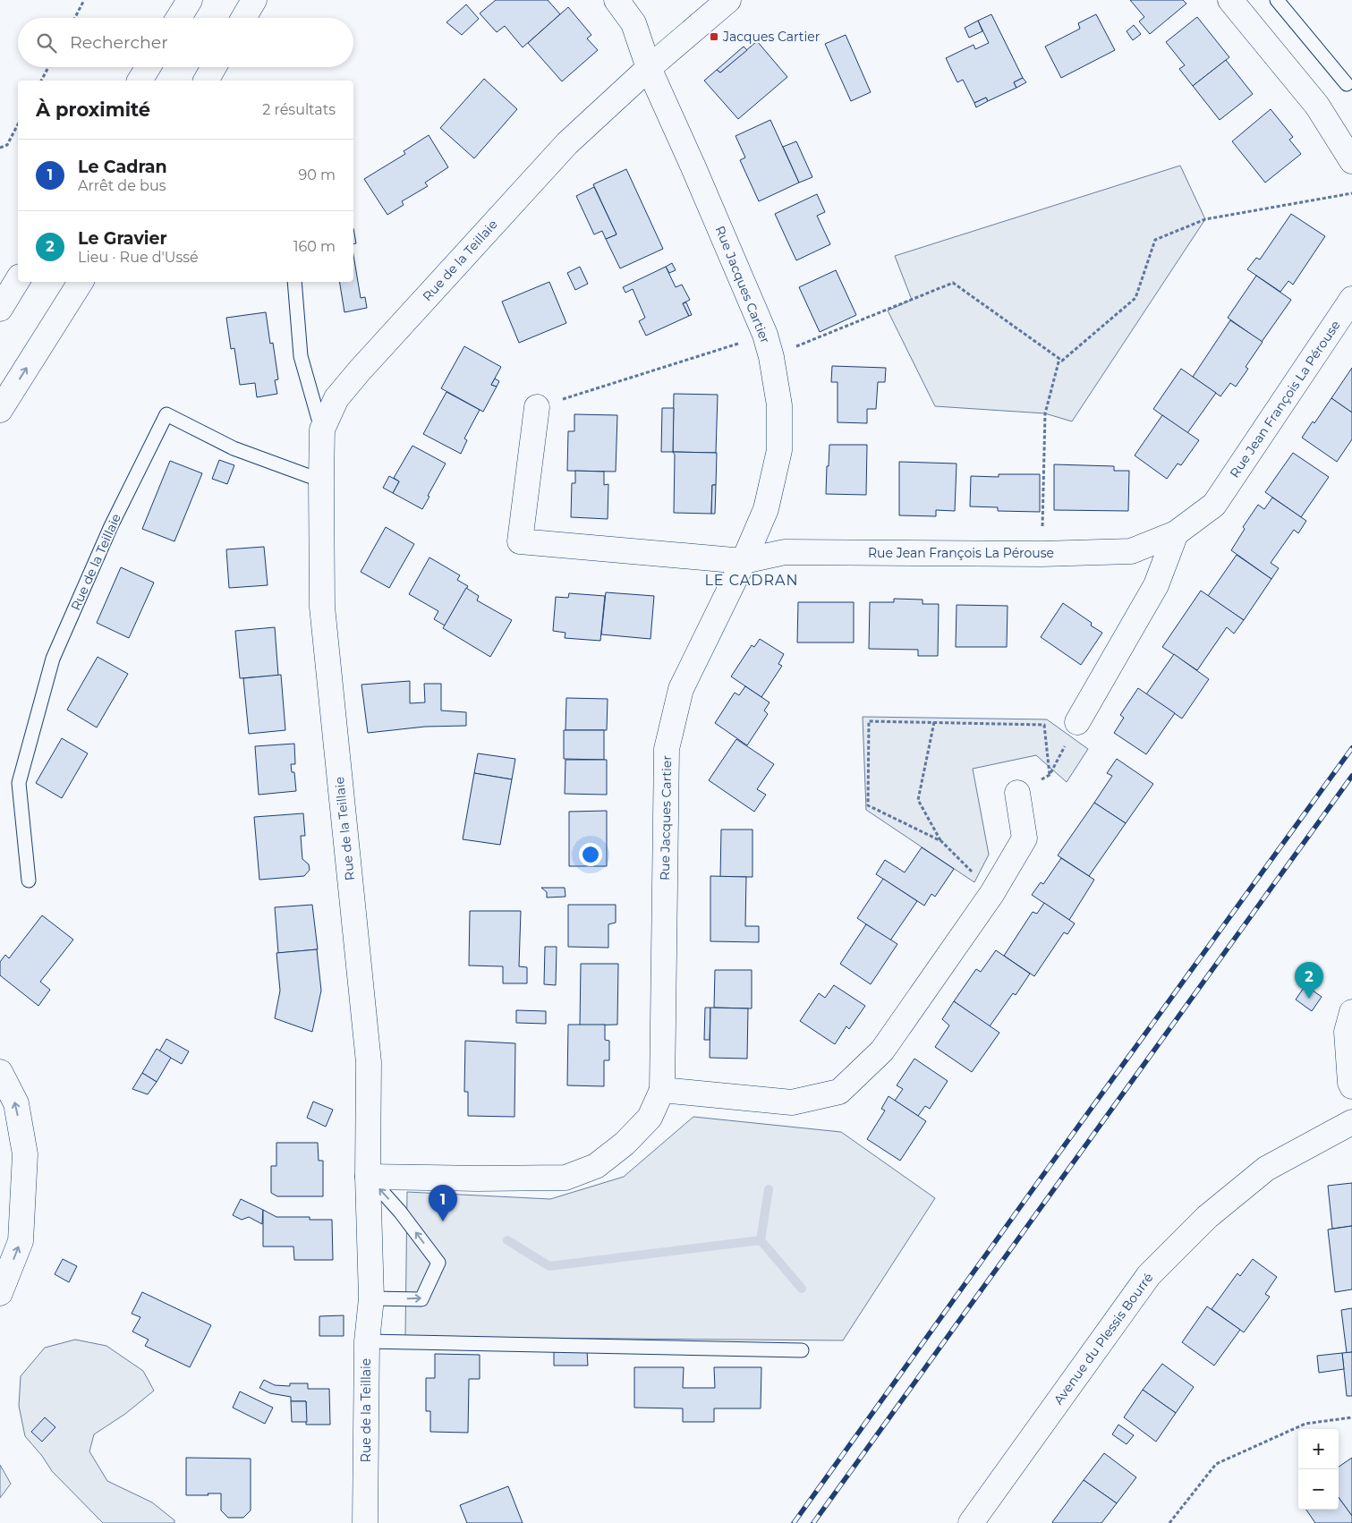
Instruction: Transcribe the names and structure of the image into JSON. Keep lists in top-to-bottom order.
{
  "streets": {
    "main road": [
      "Rue de la Teillaie",
      "Rue Jacques Cartier",
      "Rue Jean François La Pérouse",
      "Avenue du Plessis Bourré"
    ]
  },
  "crossings": [
    ["Rue de la Teillaie", "Rue Jacques Cartier"],
    ["Rue Jacques Cartier", "Rue Jean François La Pérouse"]
  ],
  "districts": ["LE CADRAN"],
  "places": {
    "transit": ["Jacques Cartier"]
  },
  "page": {
    "search": "Rechercher",
    "heading": ["À proximité", "2 résultats"],
    "list": [
      {
        "mark": "1",
        "name": "Le Cadran",
        "note": "Arrêt de bus",
        "value": "90 m"
      },
      {
        "mark": "2",
        "name": "Le Gravier",
        "note": "Lieu · Rue d'Ussé",
        "value": "160 m"
      }
    ],
    "pins": ["2", "1"],
    "map_buttons": ["+", "−"]
  }
}
